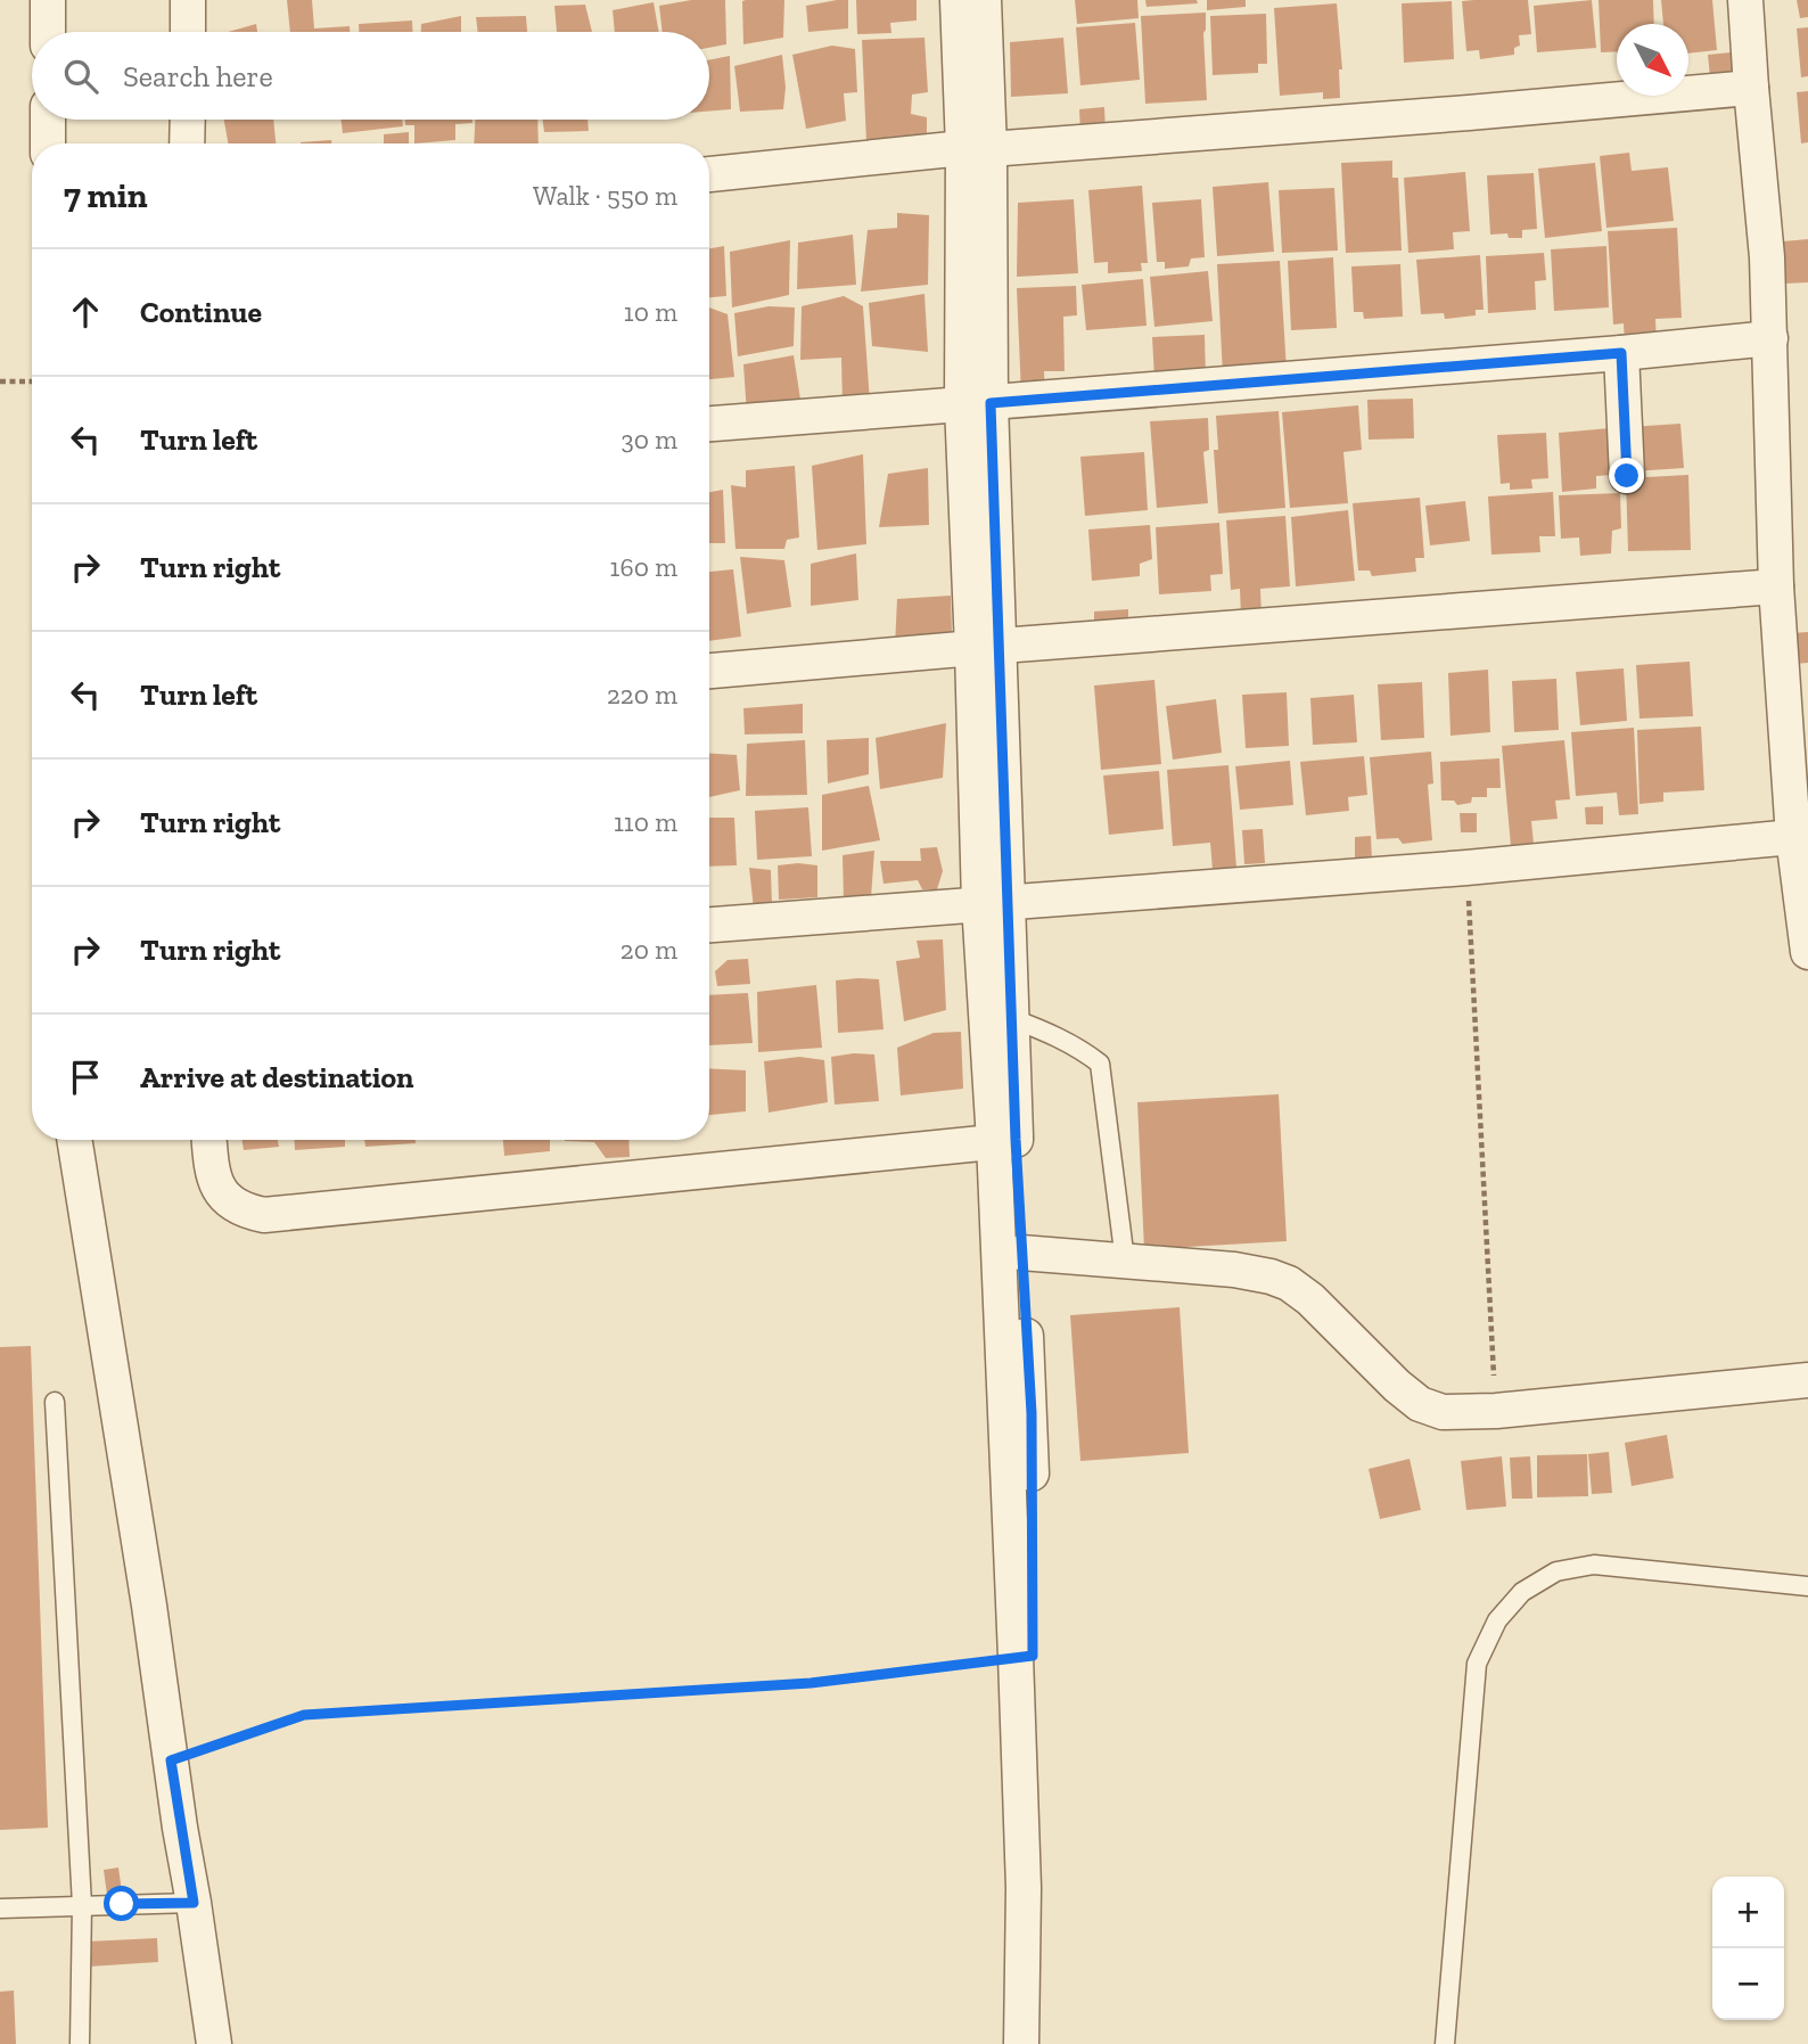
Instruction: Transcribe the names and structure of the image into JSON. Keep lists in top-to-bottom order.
{
  "north": "bottom right",
  "page": {
    "search": "Search here",
    "heading": ["7 min", "Walk · 550 m"],
    "list": [
      ["Continue", "10 m"],
      ["Turn left", "30 m"],
      ["Turn right", "160 m"],
      ["Turn left", "220 m"],
      ["Turn right", "110 m"],
      ["Turn right", "20 m"],
      "Arrive at destination"
    ],
    "map_buttons": ["+", "−"]
  }
}
